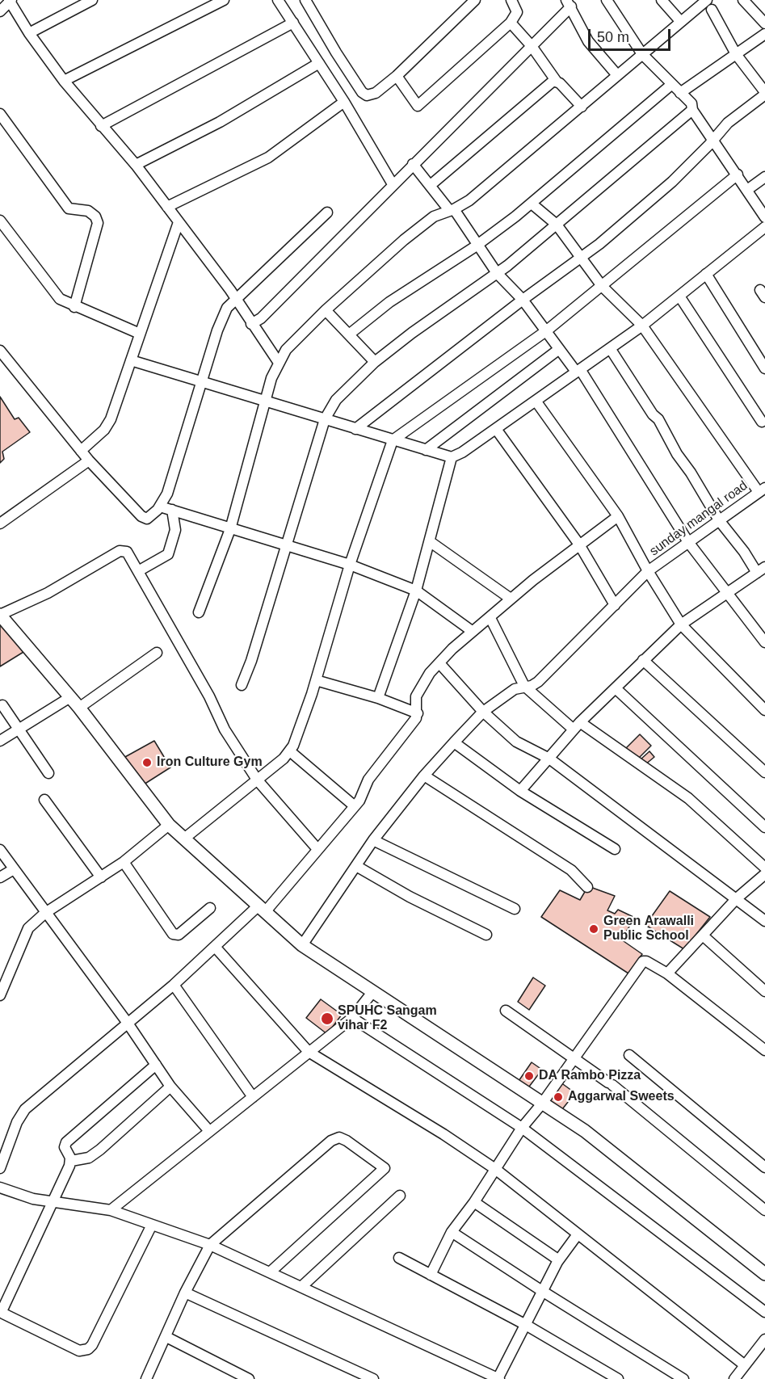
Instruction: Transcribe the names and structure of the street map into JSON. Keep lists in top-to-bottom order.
{
  "streets": {
    "street": ["sunday mangal road"]
  },
  "places": [
    "Iron Culture Gym",
    "Green Arawalli Public School",
    "SPUHC Sangam vihar F2",
    "DA Rambo Pizza",
    "Aggarwal Sweets"
  ],
  "scale_bar": "50 m"
}
